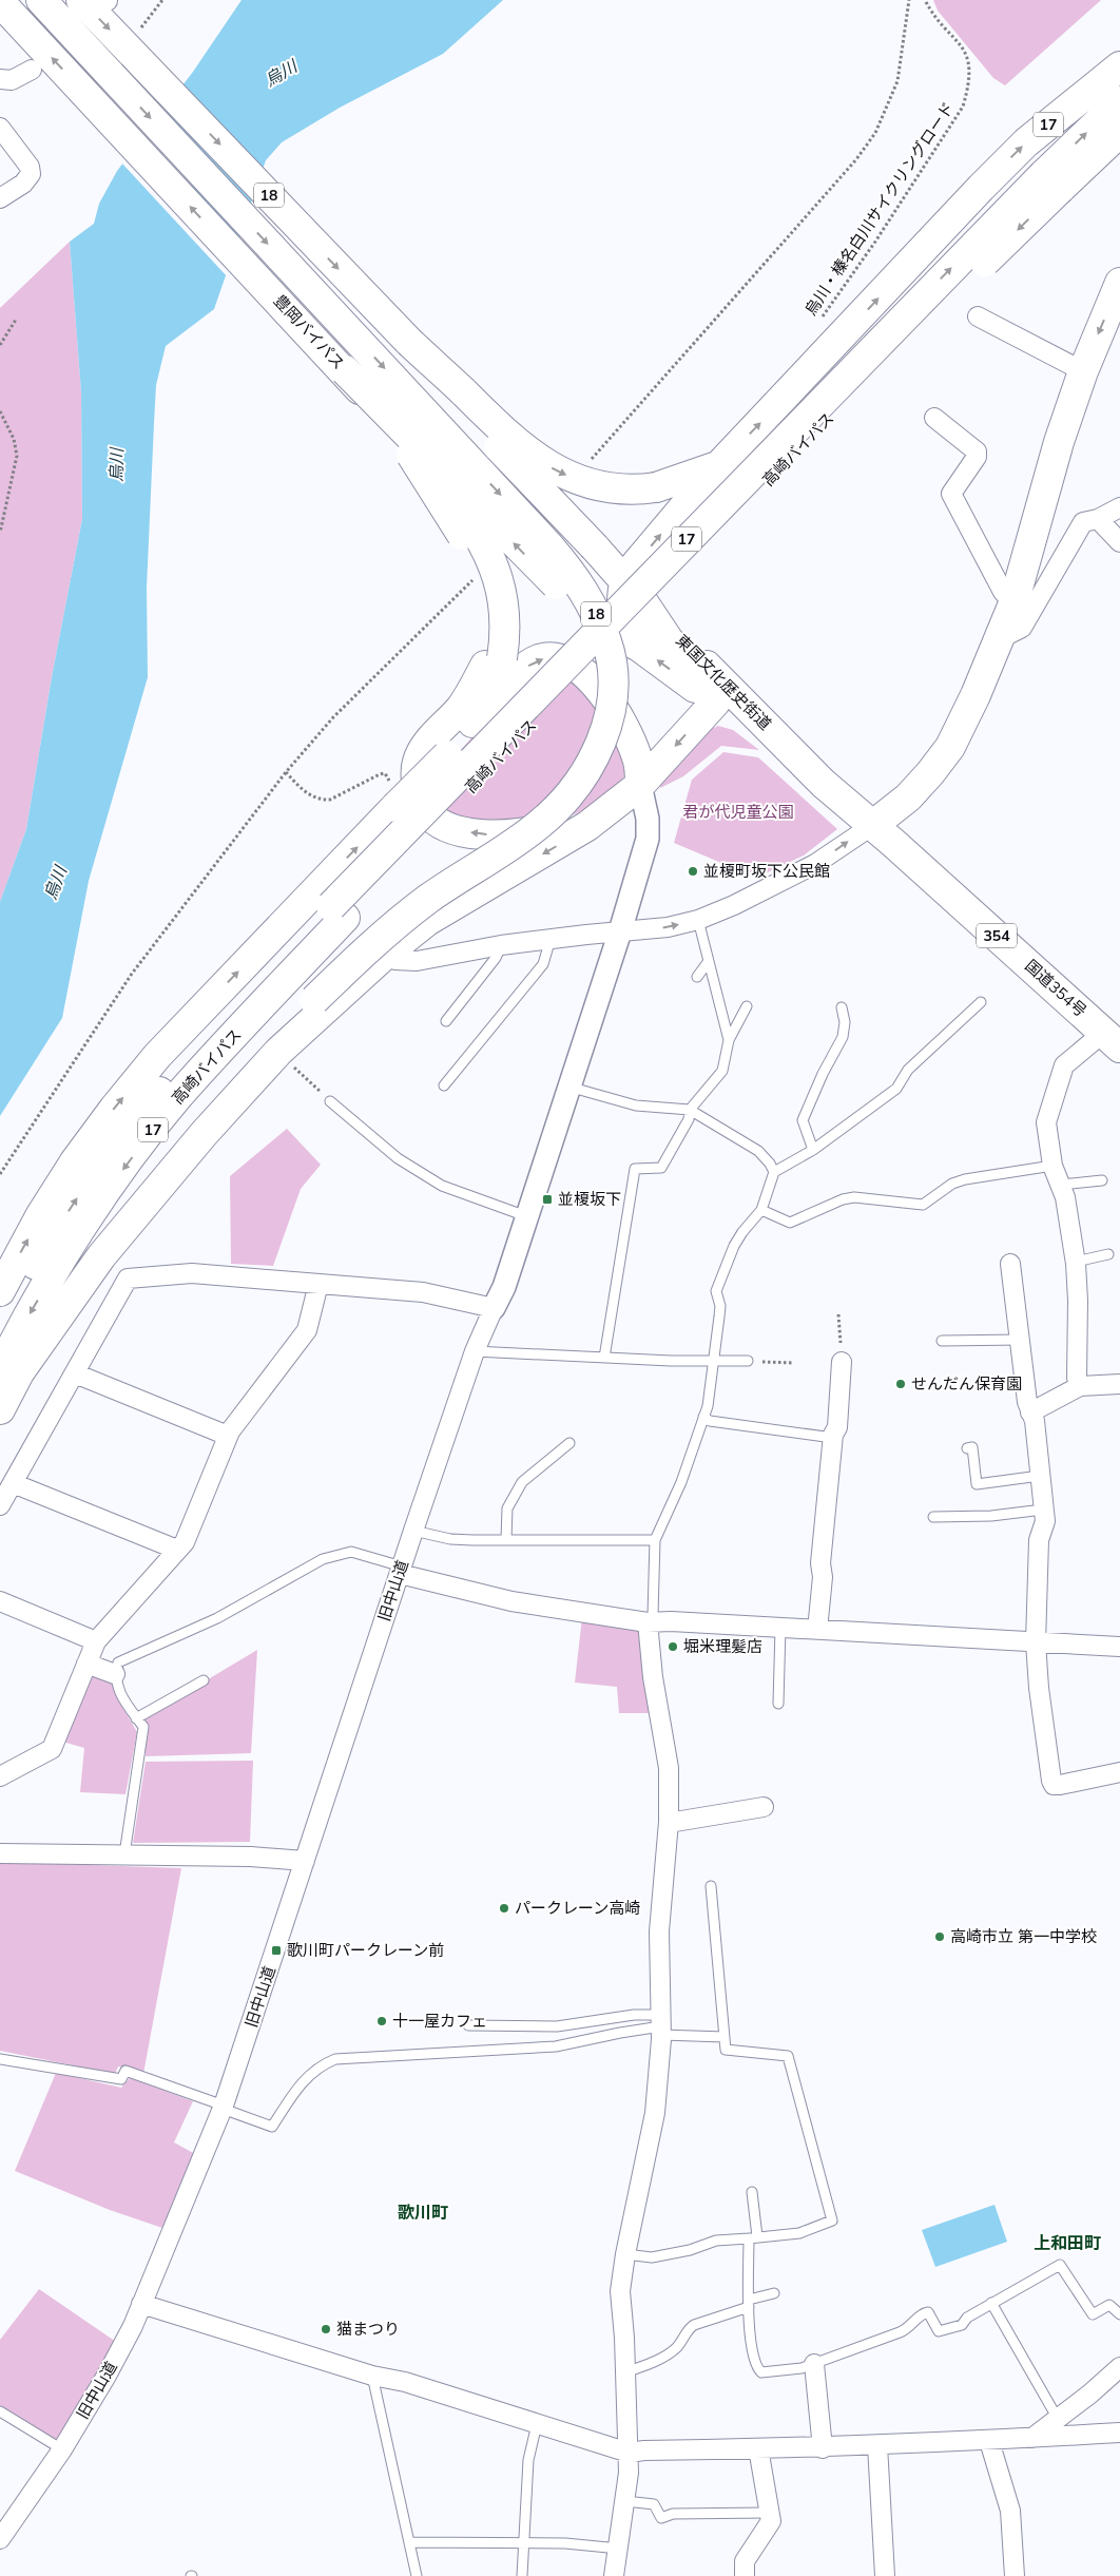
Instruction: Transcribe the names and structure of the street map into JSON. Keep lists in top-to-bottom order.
{
  "streets": {
    "highway": [
      "17",
      "18",
      "豊岡バイパス",
      "高崎バイパス",
      "東国文化歴史街道",
      "354",
      "国道354号"
    ],
    "street": ["旧中山道"],
    "path": ["烏川・榛名白川サイクリングロード"]
  },
  "crossings": [
    ["17", "18"],
    ["17", "高崎バイパス"],
    ["17", "東国文化歴史街道"],
    ["18", "東国文化歴史街道"],
    ["豊岡バイパス", "東国文化歴史街道"],
    ["東国文化歴史街道", "国道354号"]
  ],
  "districts": ["歌川町", "上和田町"],
  "water": ["烏川"],
  "parks": ["君が代児童公園"],
  "places": {
    "other": [
      "並榎町坂下公民館",
      "せんだん保育園",
      "堀米理髪店",
      "パークレーン高崎",
      "高崎市立 第一中学校",
      "十一屋カフェ",
      "猫まつり"
    ],
    "transit": ["並榎坂下", "歌川町パークレーン前"]
  }
}
